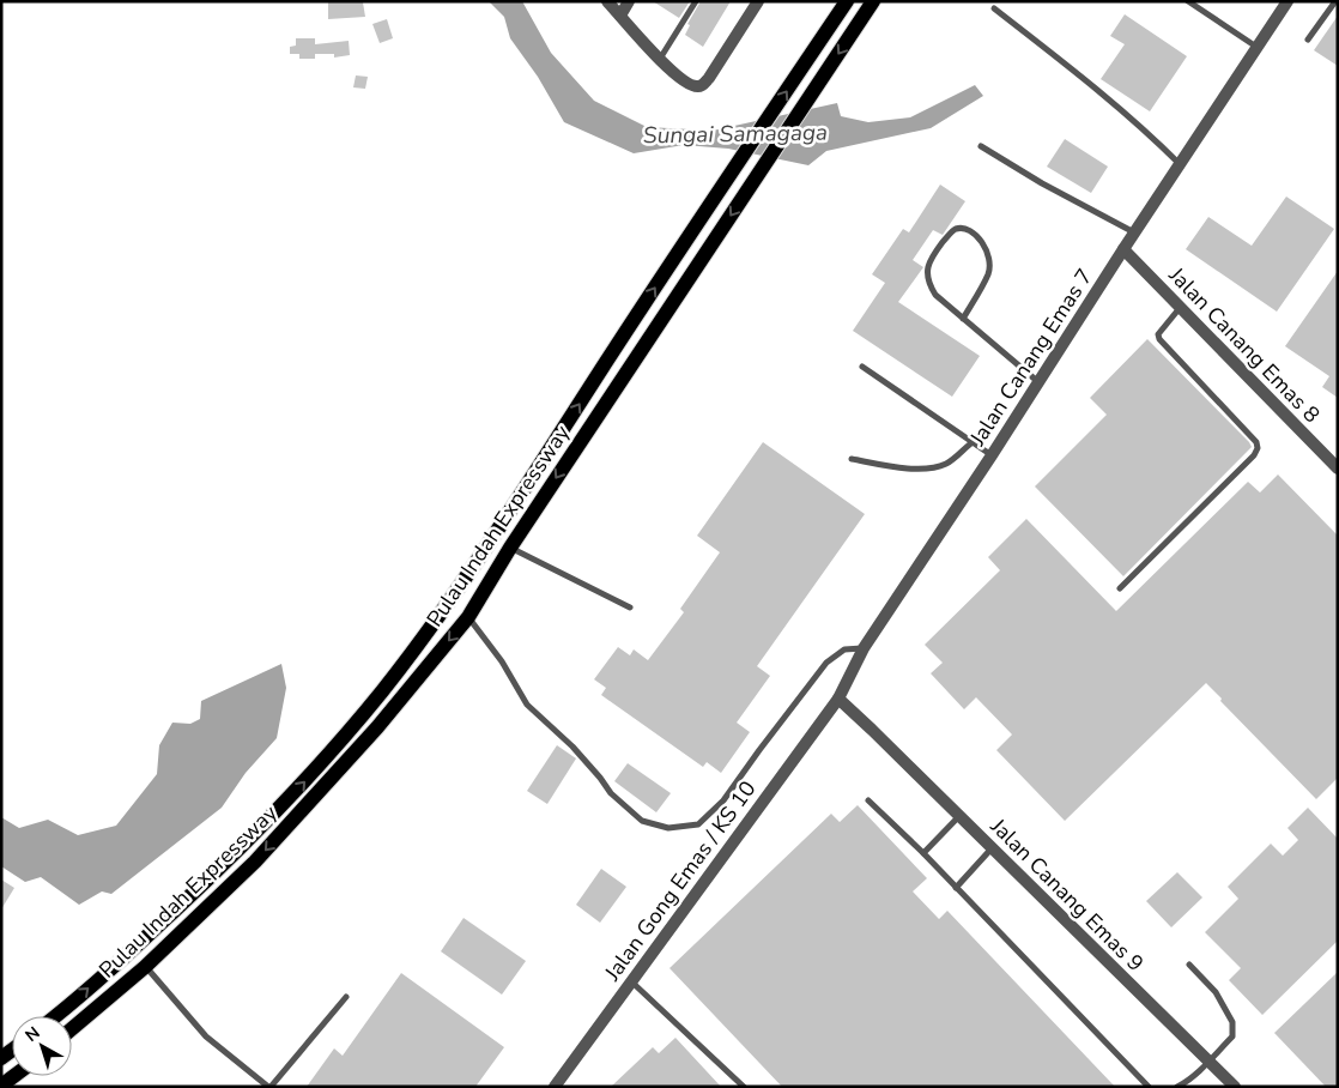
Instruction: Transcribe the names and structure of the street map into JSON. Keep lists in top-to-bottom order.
{
  "streets": {
    "main road": ["Pulau Indah Expressway"],
    "street": [
      "Jalan Canang Emas 8",
      "Jalan Canang Emas 7",
      "Jalan Gong Emas / KS 10",
      "Jalan Canang Emas 9"
    ]
  },
  "crossings": [
    ["Jalan Canang Emas 8", "Jalan Canang Emas 7"],
    ["Jalan Canang Emas 7", "Jalan Gong Emas / KS 10"],
    ["Jalan Canang Emas 7", "Jalan Canang Emas 9"],
    ["Jalan Gong Emas / KS 10", "Jalan Canang Emas 9"]
  ],
  "water": ["Sungai Samagaga"],
  "north": "top left"
}
